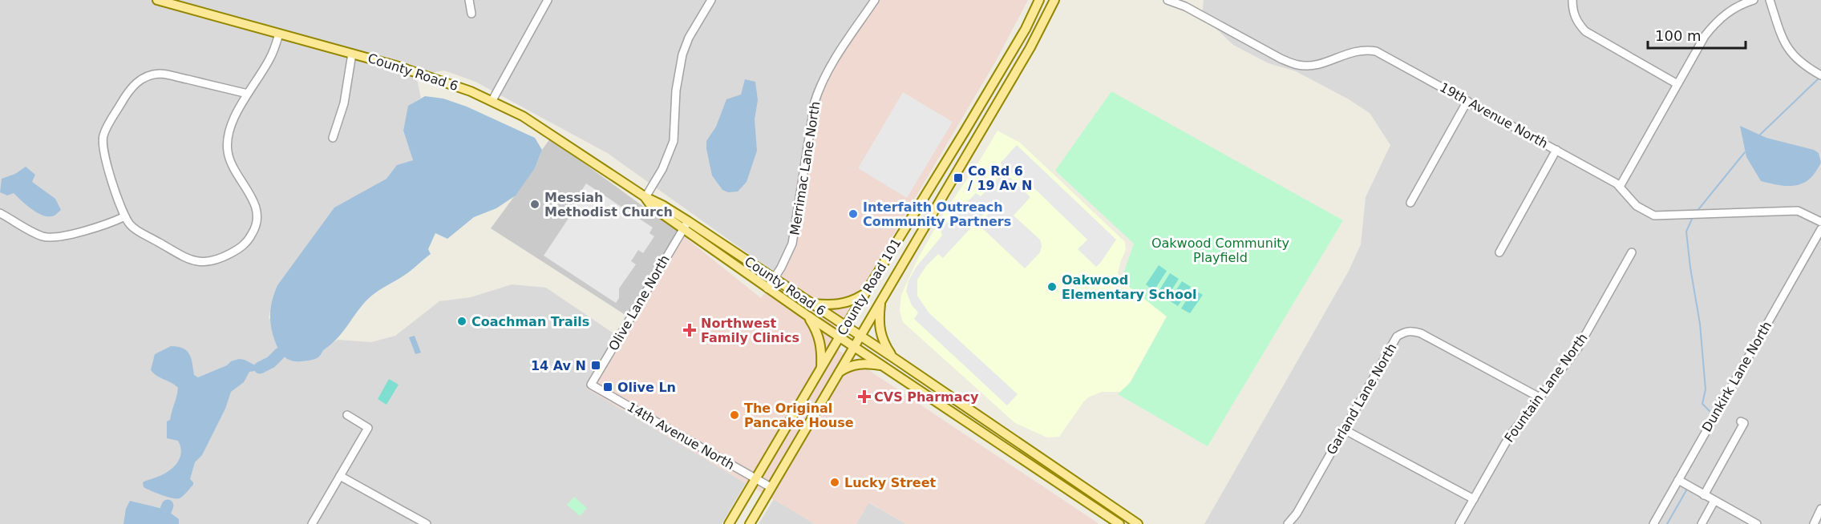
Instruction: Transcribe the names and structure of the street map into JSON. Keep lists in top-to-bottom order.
{
  "streets": {
    "main road": ["County Road 6", "County Road 101"],
    "street": [
      "19th Avenue North",
      "Merrimac Lane North",
      "Olive Lane North",
      "Dunkirk Lane North",
      "Fountain Lane North",
      "Garland Lane North",
      "14th Avenue North"
    ]
  },
  "crossings": [
    ["County Road 6", "Merrimac Lane North"],
    ["County Road 6", "County Road 101"],
    ["County Road 6", "Olive Lane North"],
    ["County Road 101", "14th Avenue North"],
    ["Olive Lane North", "14th Avenue North"],
    ["Fountain Lane North", "Garland Lane North"]
  ],
  "parks": ["Oakwood Community Playfield"],
  "places": {
    "transit": ["Co Rd 6 / 19 Av N", "14 Av N", "Olive Ln"],
    "other": [
      "Messiah Methodist Church",
      "Interfaith Outreach Community Partners",
      "Oakwood Elementary School",
      "Coachman Trails",
      "The Original Pancake House",
      "Lucky Street"
    ],
    "health": ["Northwest Family Clinics", "CVS Pharmacy"]
  },
  "scale_bar": "100 m"
}
